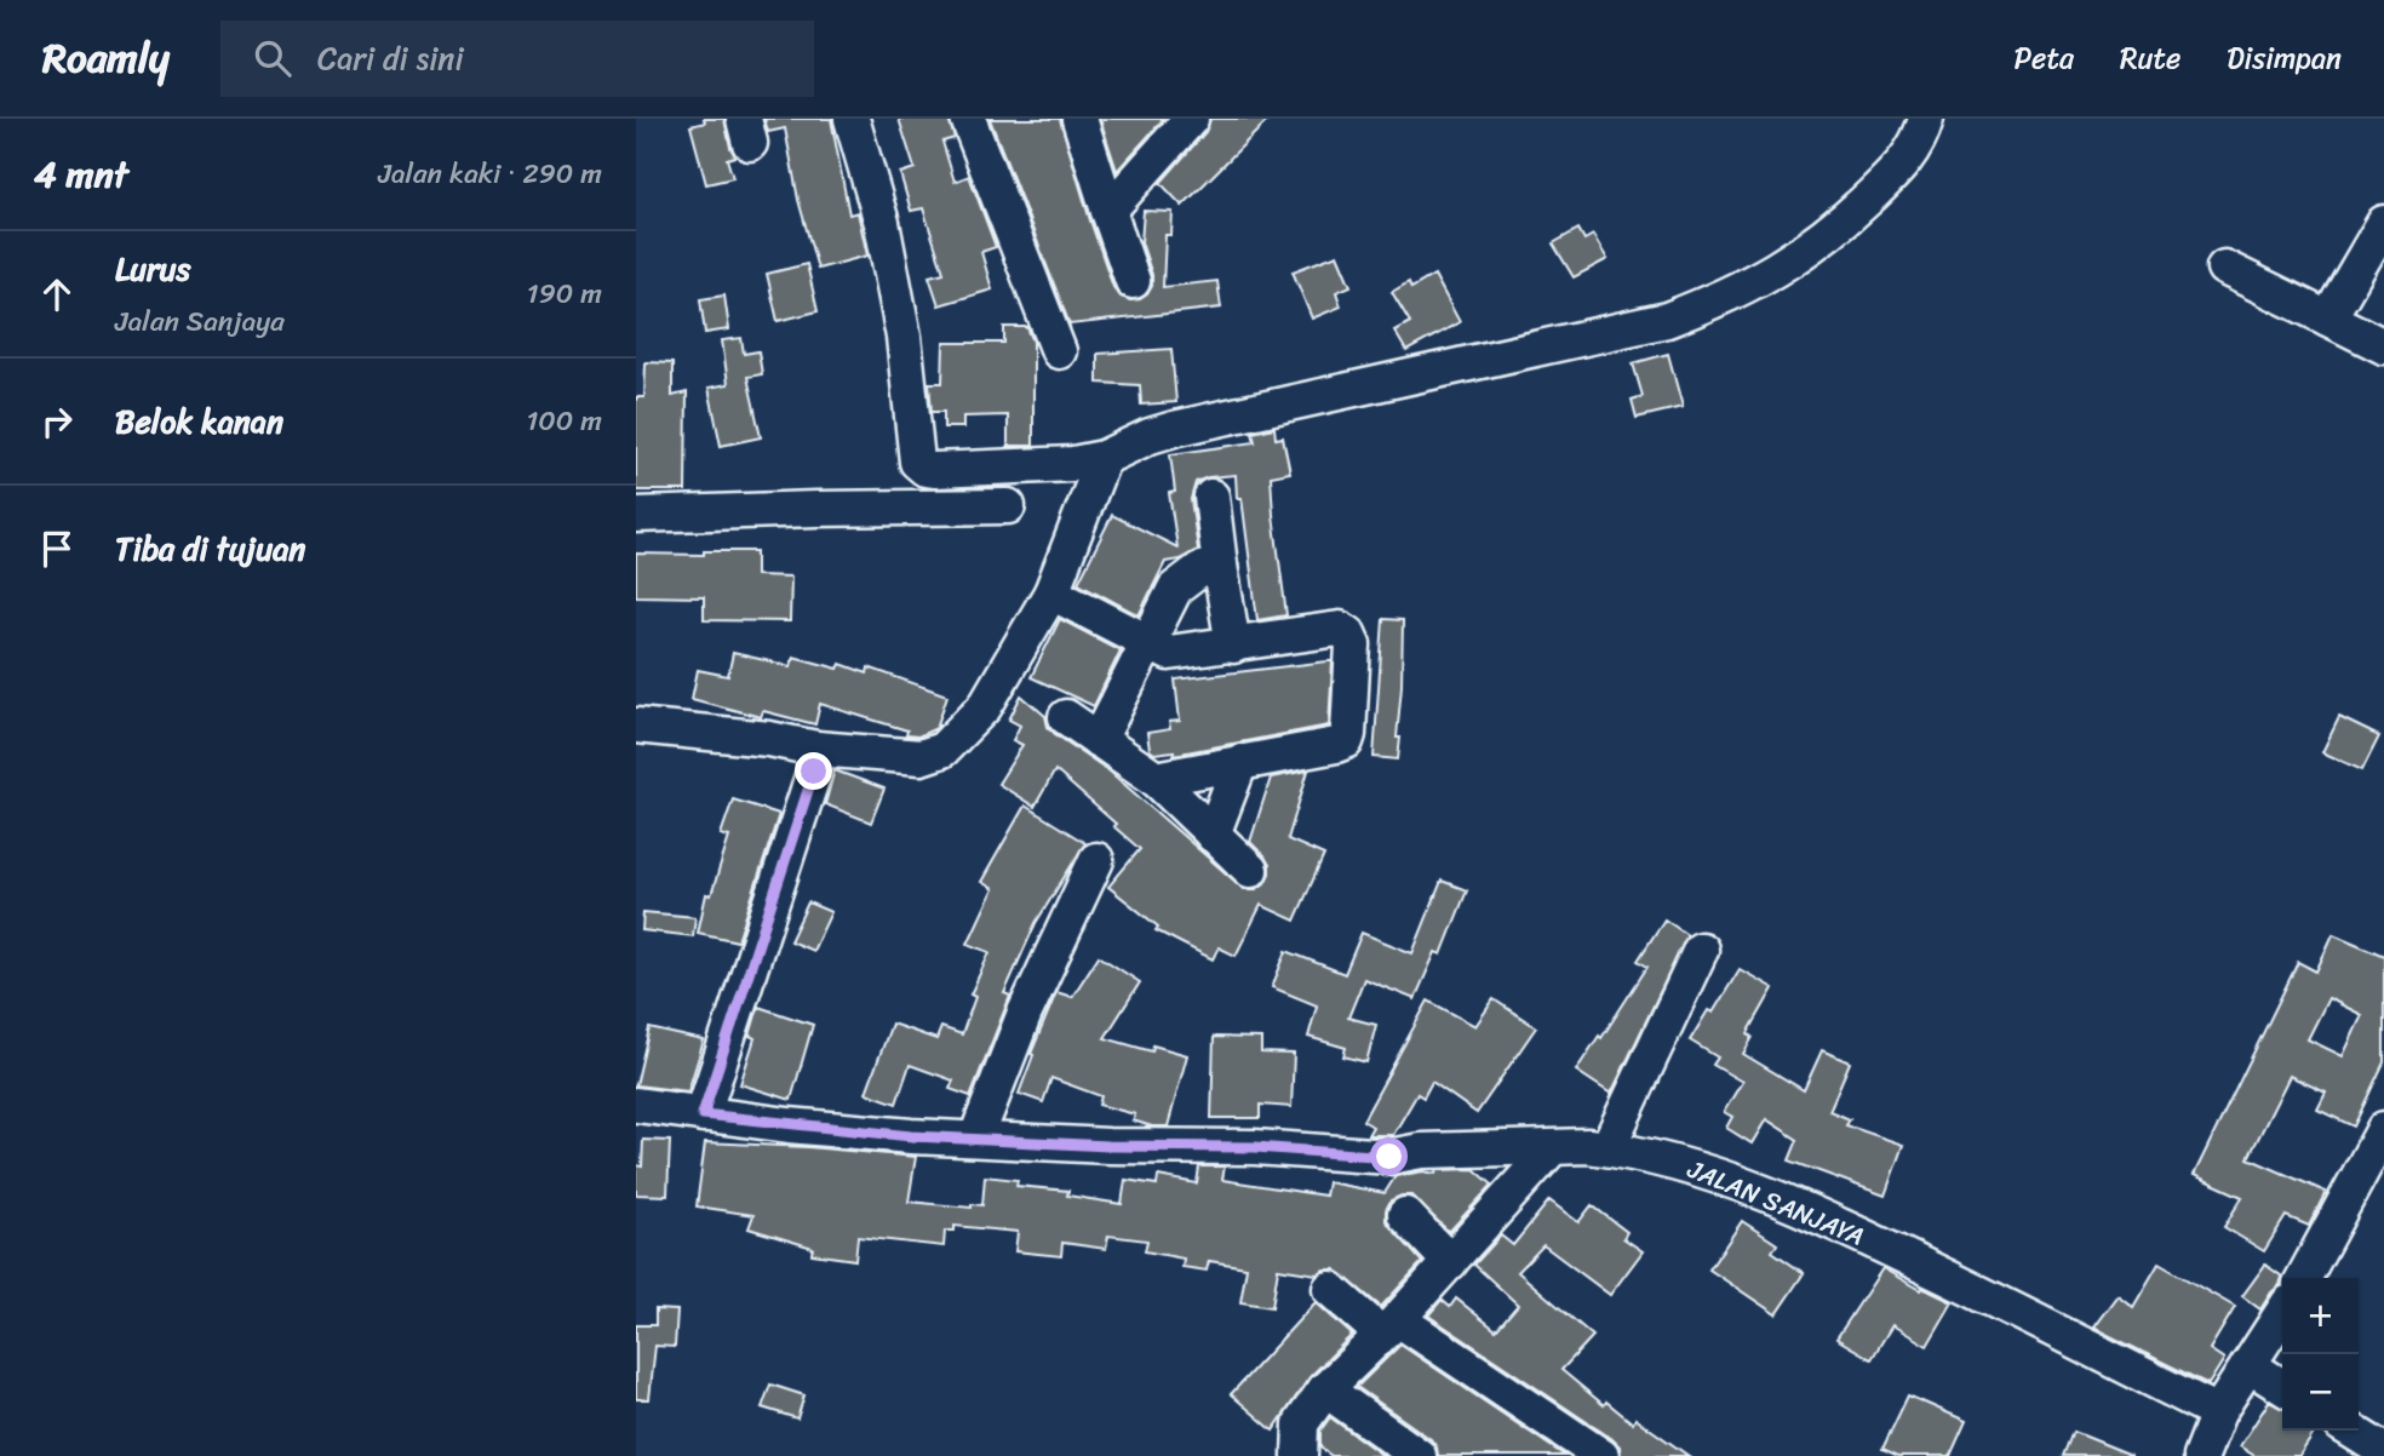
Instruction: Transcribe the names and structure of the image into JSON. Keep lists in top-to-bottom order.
{
  "streets": {
    "street": ["JALAN SANJAYA"]
  },
  "page": {
    "header": "Roamly",
    "search": "Cari di sini",
    "nav": ["Peta", "Rute", "Disimpan"],
    "heading": ["4 mnt", "Jalan kaki · 290 m"],
    "list": [
      ["Lurus", "Jalan Sanjaya", "190 m"],
      ["Belok kanan", "100 m"],
      "Tiba di tujuan"
    ],
    "map_buttons": ["+", "−"]
  }
}
